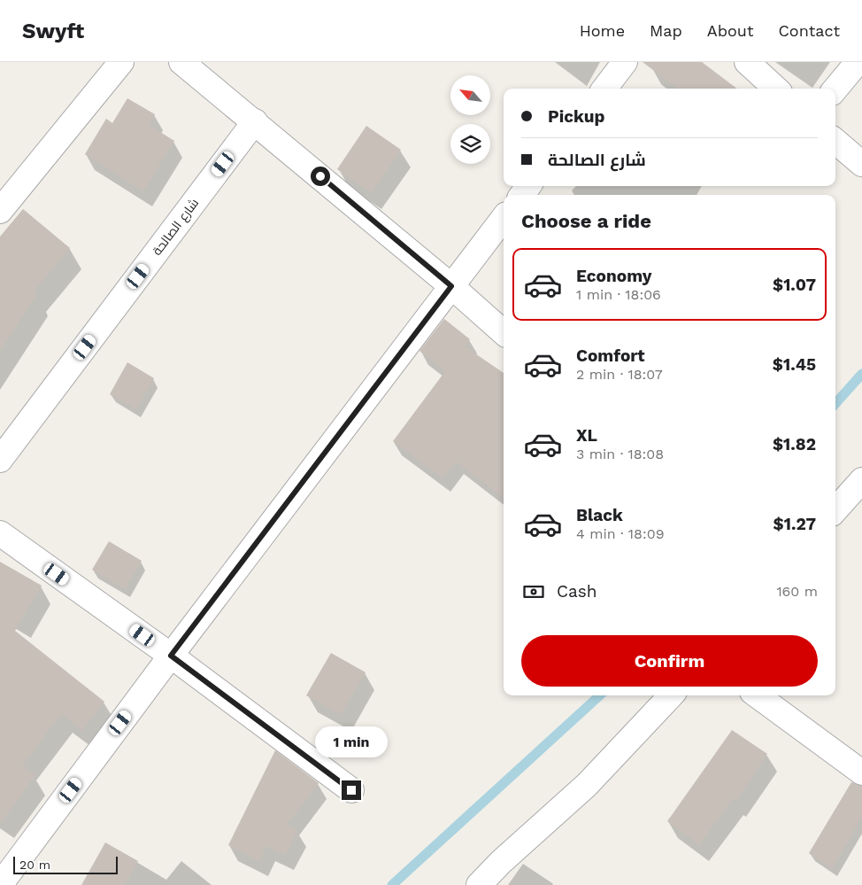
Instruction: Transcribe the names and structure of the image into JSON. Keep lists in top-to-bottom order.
{
  "streets": {
    "street": ["شارع الصالحة"]
  },
  "scale_bar": "20 m",
  "north": "top left",
  "page": {
    "header": "Swyft",
    "nav": [
      "Home",
      "Map",
      "About",
      "Contact"
    ],
    "banner": ["Pickup", "شارع الصالحة"],
    "heading": "Choose a ride",
    "list": [
      {
        "name": "Economy",
        "note": "1 min · 18:06",
        "value": "$1.07"
      },
      {
        "name": "Comfort",
        "note": "2 min · 18:07",
        "value": "$1.45"
      },
      {
        "name": "XL",
        "note": "3 min · 18:08",
        "value": "$1.82"
      },
      {
        "name": "Black",
        "note": "4 min · 18:09",
        "value": "$1.27"
      }
    ],
    "pay": ["Cash", "160 m"],
    "buttons": "Confirm",
    "bubble": "1 min",
    "scale": "20 m"
  }
}
